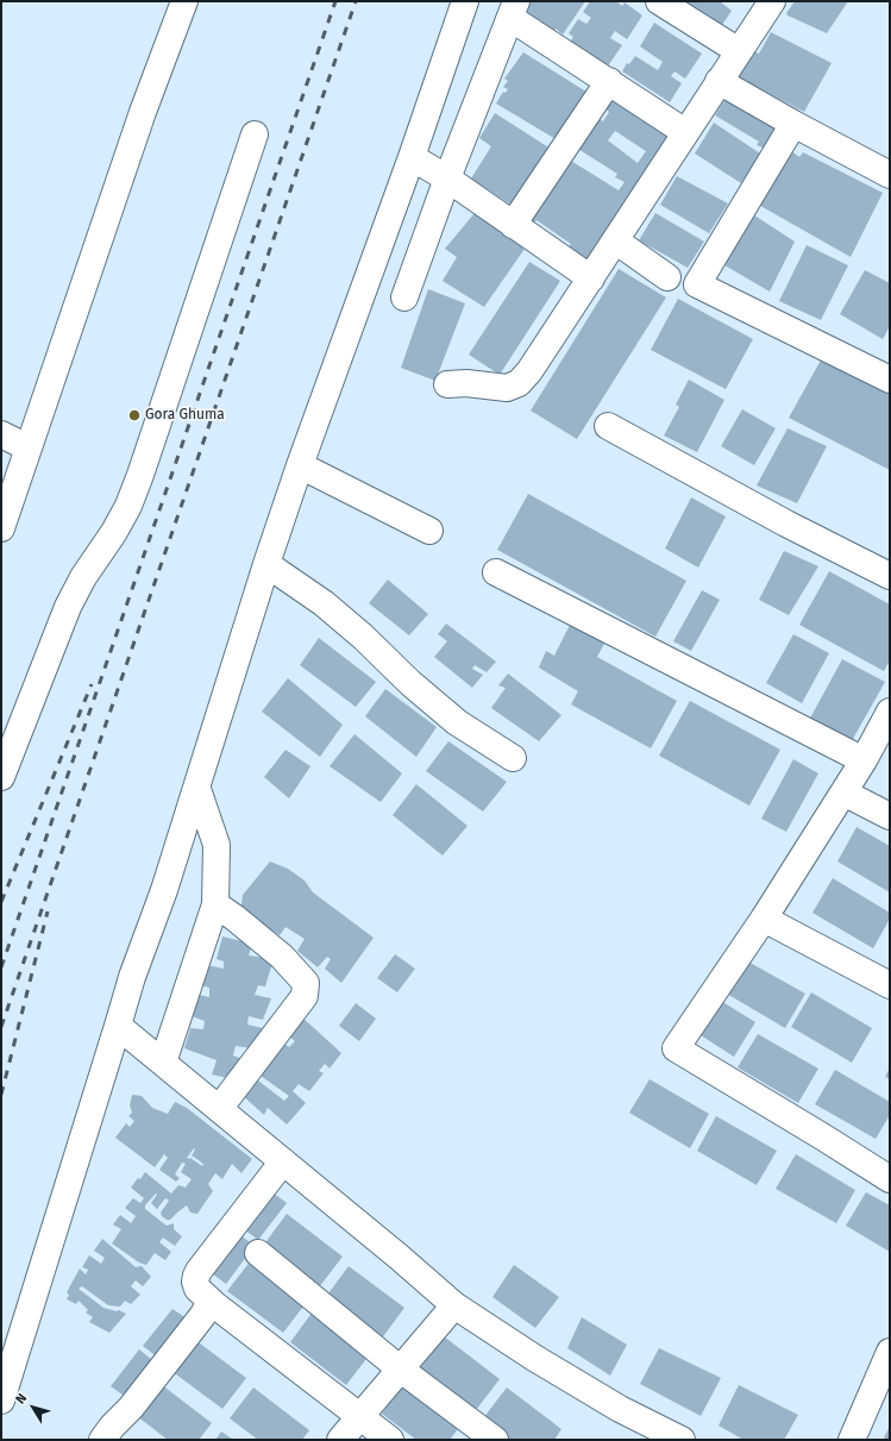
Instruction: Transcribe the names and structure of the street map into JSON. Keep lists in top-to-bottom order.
{
  "places": ["Gora Ghuma"],
  "north": "top left"
}
